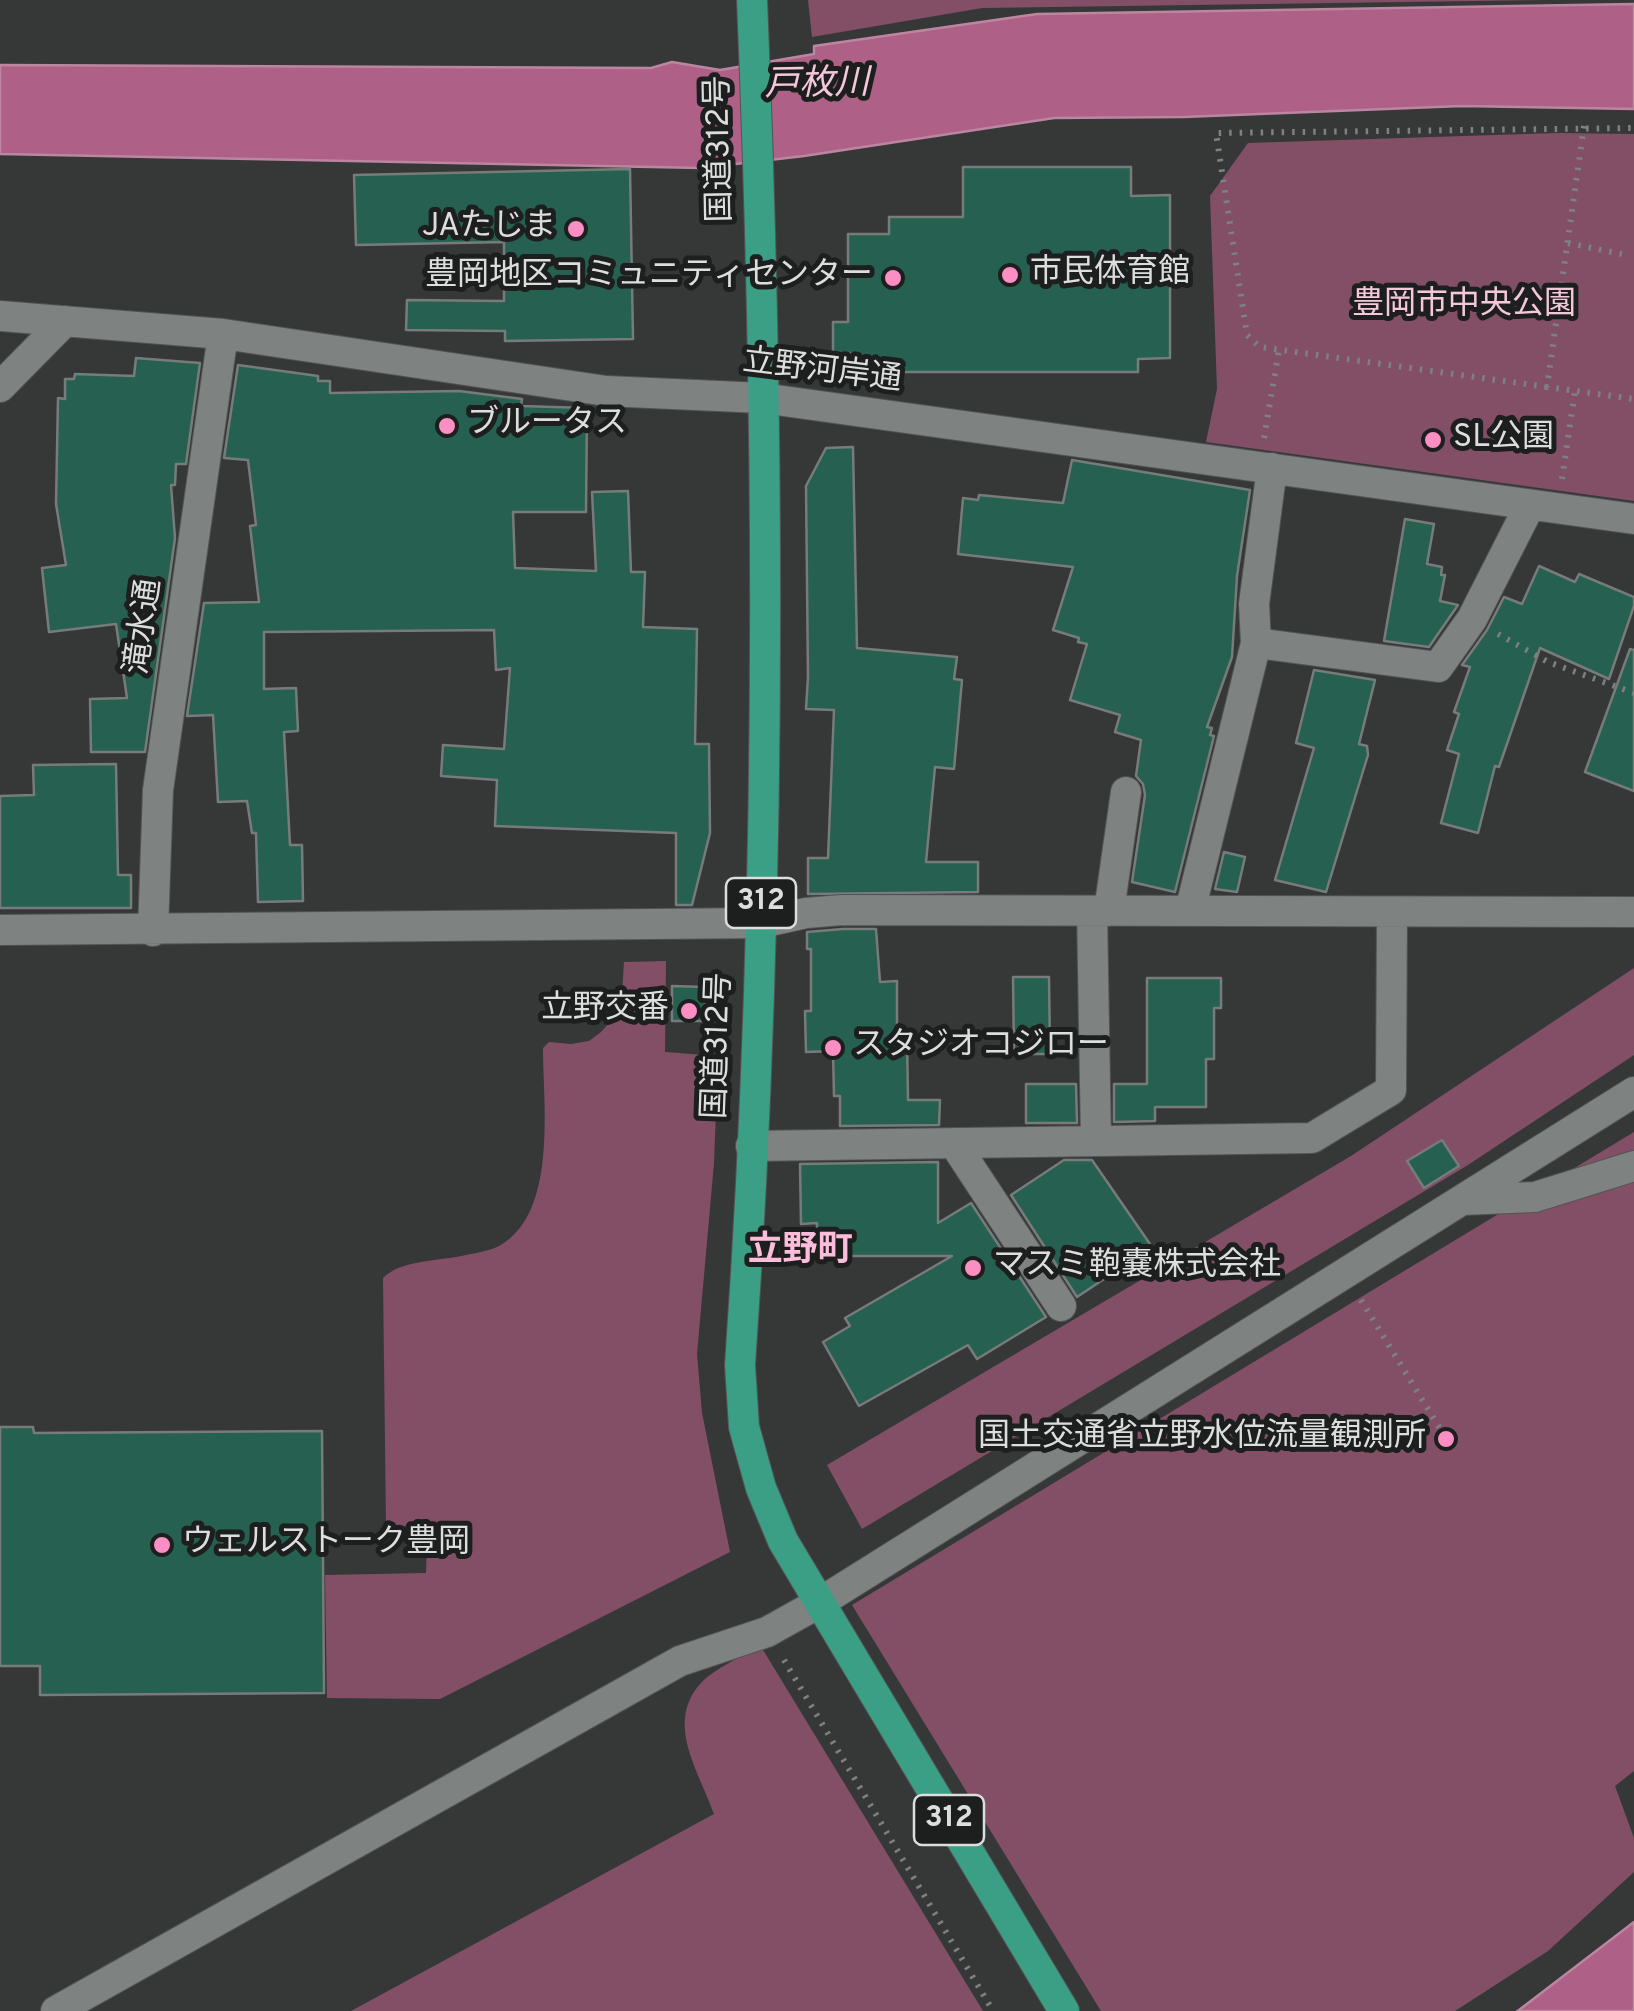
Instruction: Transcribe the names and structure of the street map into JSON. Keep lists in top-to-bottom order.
{
  "streets": {
    "highway": ["国道312号", "312"],
    "street": ["立野河岸通", "滝水通"]
  },
  "crossings": [
    ["国道312号", "立野河岸通"],
    ["立野河岸通", "滝水通"]
  ],
  "districts": ["立野町"],
  "water": ["戸枚川"],
  "parks": ["豊岡市中央公園"],
  "places": [
    "JAたじま",
    "市民体育館",
    "豊岡地区コミュニティセンター",
    "ブルータス",
    "SL公園",
    "立野交番",
    "スタジオコジロー",
    "マスミ鞄嚢株式会社",
    "国土交通省立野水位流量観測所",
    "ウェルストーク豊岡"
  ]
}
